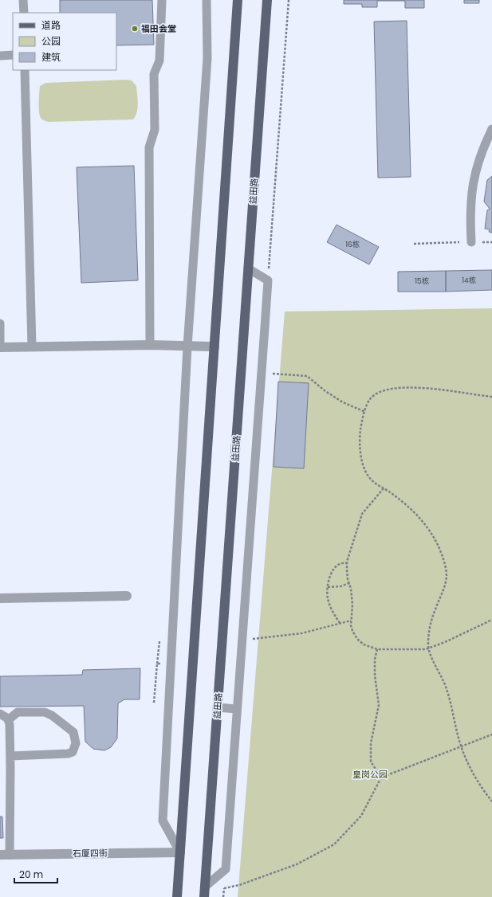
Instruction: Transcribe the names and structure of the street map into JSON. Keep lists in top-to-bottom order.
{
  "streets": {
    "main road": ["益田路"],
    "street": ["石厦四街"]
  },
  "parks": ["皇岗公园"],
  "places": ["福田会堂"],
  "house_numbers": ["16栋", "14栋", "15栋"],
  "legend": ["道路", "公园", "建筑"],
  "scale_bar": "20 m"
}
